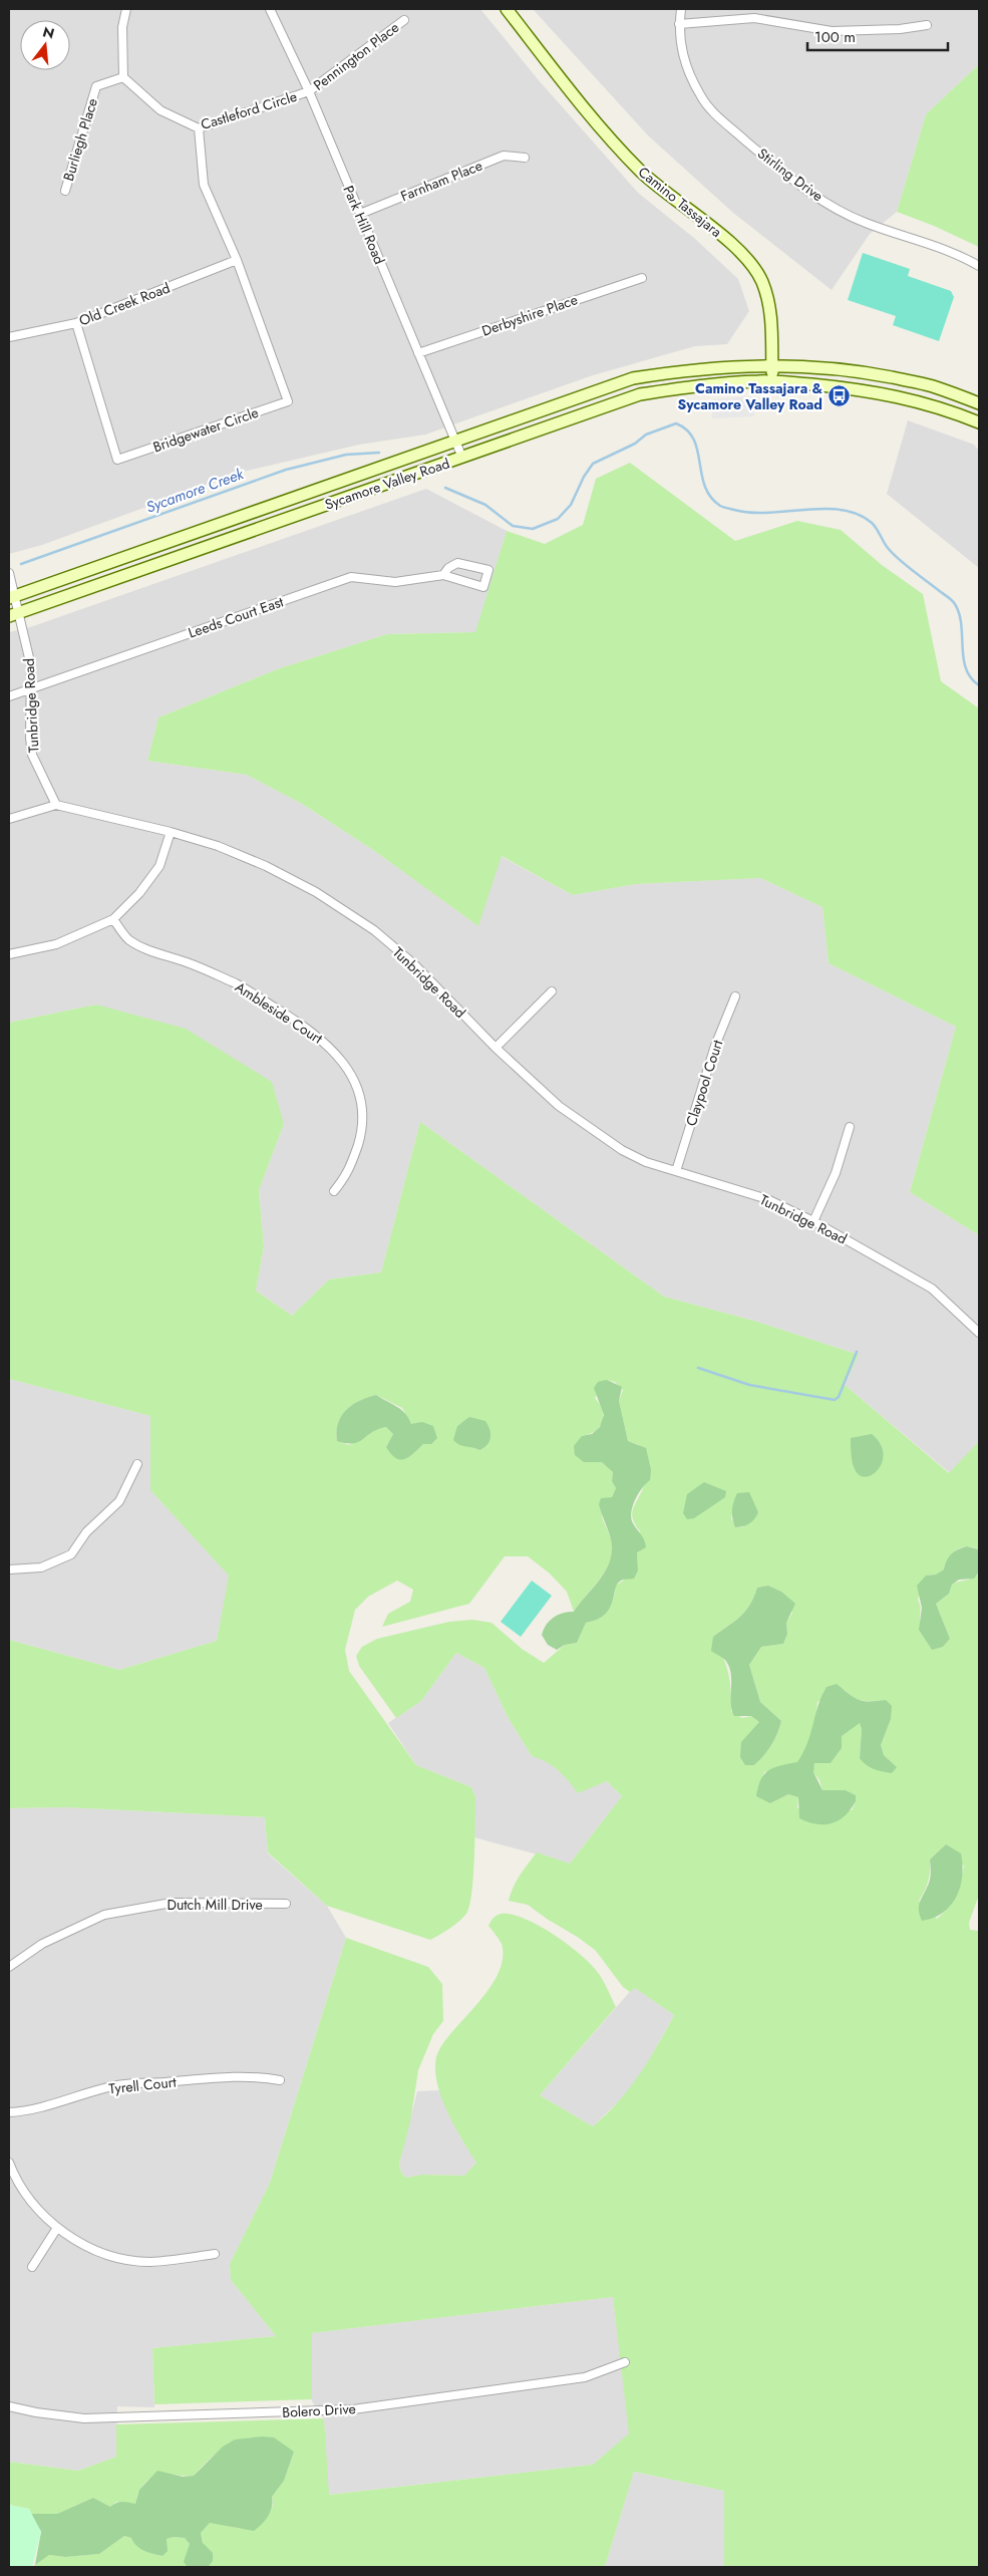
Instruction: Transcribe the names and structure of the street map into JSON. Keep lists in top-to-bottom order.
{
  "streets": {
    "main road": ["Camino Tassajara", "Sycamore Valley Road"],
    "street": [
      "Pennington Place",
      "Castleford Circle",
      "Burliegh Place",
      "Stirling Drive",
      "Farnham Place",
      "Park Hill Road",
      "Old Creek Road",
      "Derbyshire Place",
      "Bridgewater Circle",
      "Leeds Court East",
      "Tunbridge Road",
      "Ambleside Court",
      "Claypool Court",
      "Dutch Mill Drive",
      "Tyrell Court",
      "Bolero Drive"
    ]
  },
  "crossings": [
    ["Pennington Place", "Castleford Circle"],
    ["Pennington Place", "Park Hill Road"],
    ["Castleford Circle", "Burliegh Place"],
    ["Castleford Circle", "Park Hill Road"],
    ["Farnham Place", "Park Hill Road"],
    ["Camino Tassajara", "Sycamore Valley Road"],
    ["Park Hill Road", "Derbyshire Place"],
    ["Park Hill Road", "Sycamore Valley Road"],
    ["Old Creek Road", "Bridgewater Circle"],
    ["Sycamore Valley Road", "Tunbridge Road"],
    ["Leeds Court East", "Tunbridge Road"],
    ["Tunbridge Road", "Claypool Court"]
  ],
  "water": ["Sycamore Creek"],
  "places": {
    "bus stop": ["Camino Tassajara & Sycamore Valley Road"]
  },
  "scale_bar": "100 m",
  "north": "top"
}
